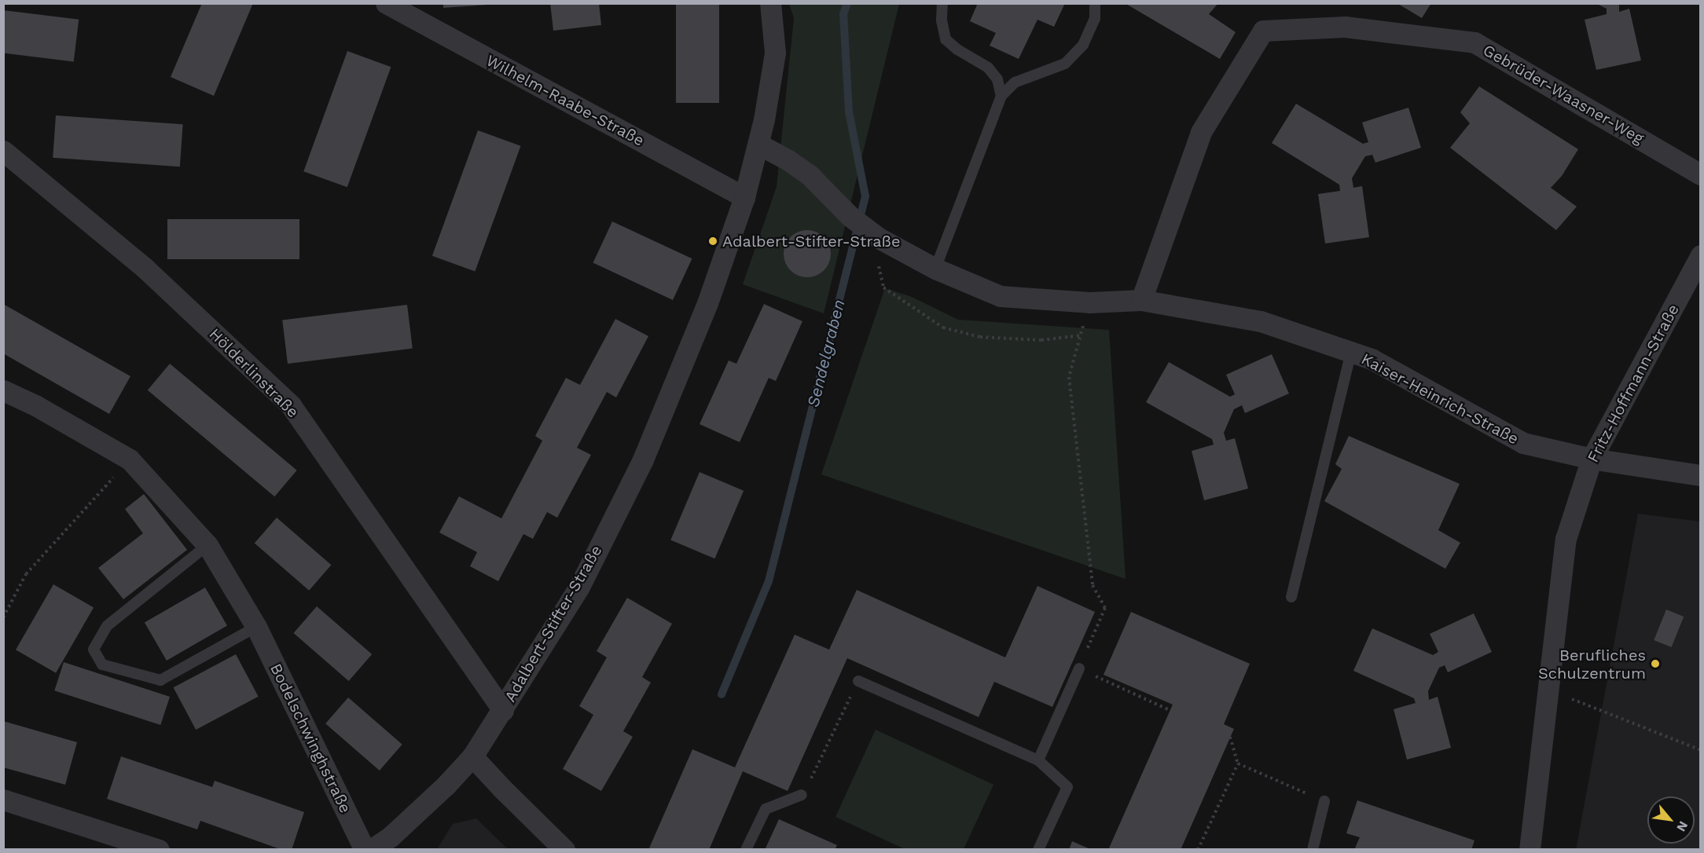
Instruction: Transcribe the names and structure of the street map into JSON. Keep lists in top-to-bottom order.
{
  "streets": {
    "street": [
      "Gebrüder-Waasner-Weg",
      "Wilhelm-Raabe-Straße",
      "Hölderlinstraße",
      "Fritz-Hoffmann-Straße",
      "Kaiser-Heinrich-Straße",
      "Adalbert-Stifter-Straße",
      "Bodelschwinghstraße"
    ]
  },
  "crossings": [
    ["Gebrüder-Waasner-Weg", "Kaiser-Heinrich-Straße"],
    ["Wilhelm-Raabe-Straße", "Adalbert-Stifter-Straße"],
    ["Hölderlinstraße", "Adalbert-Stifter-Straße"],
    ["Fritz-Hoffmann-Straße", "Kaiser-Heinrich-Straße"],
    ["Kaiser-Heinrich-Straße", "Adalbert-Stifter-Straße"]
  ],
  "water": ["Sendelgraben"],
  "places": ["Adalbert-Stifter-Straße", "Berufliches Schulzentrum"],
  "north": "bottom right"
}
